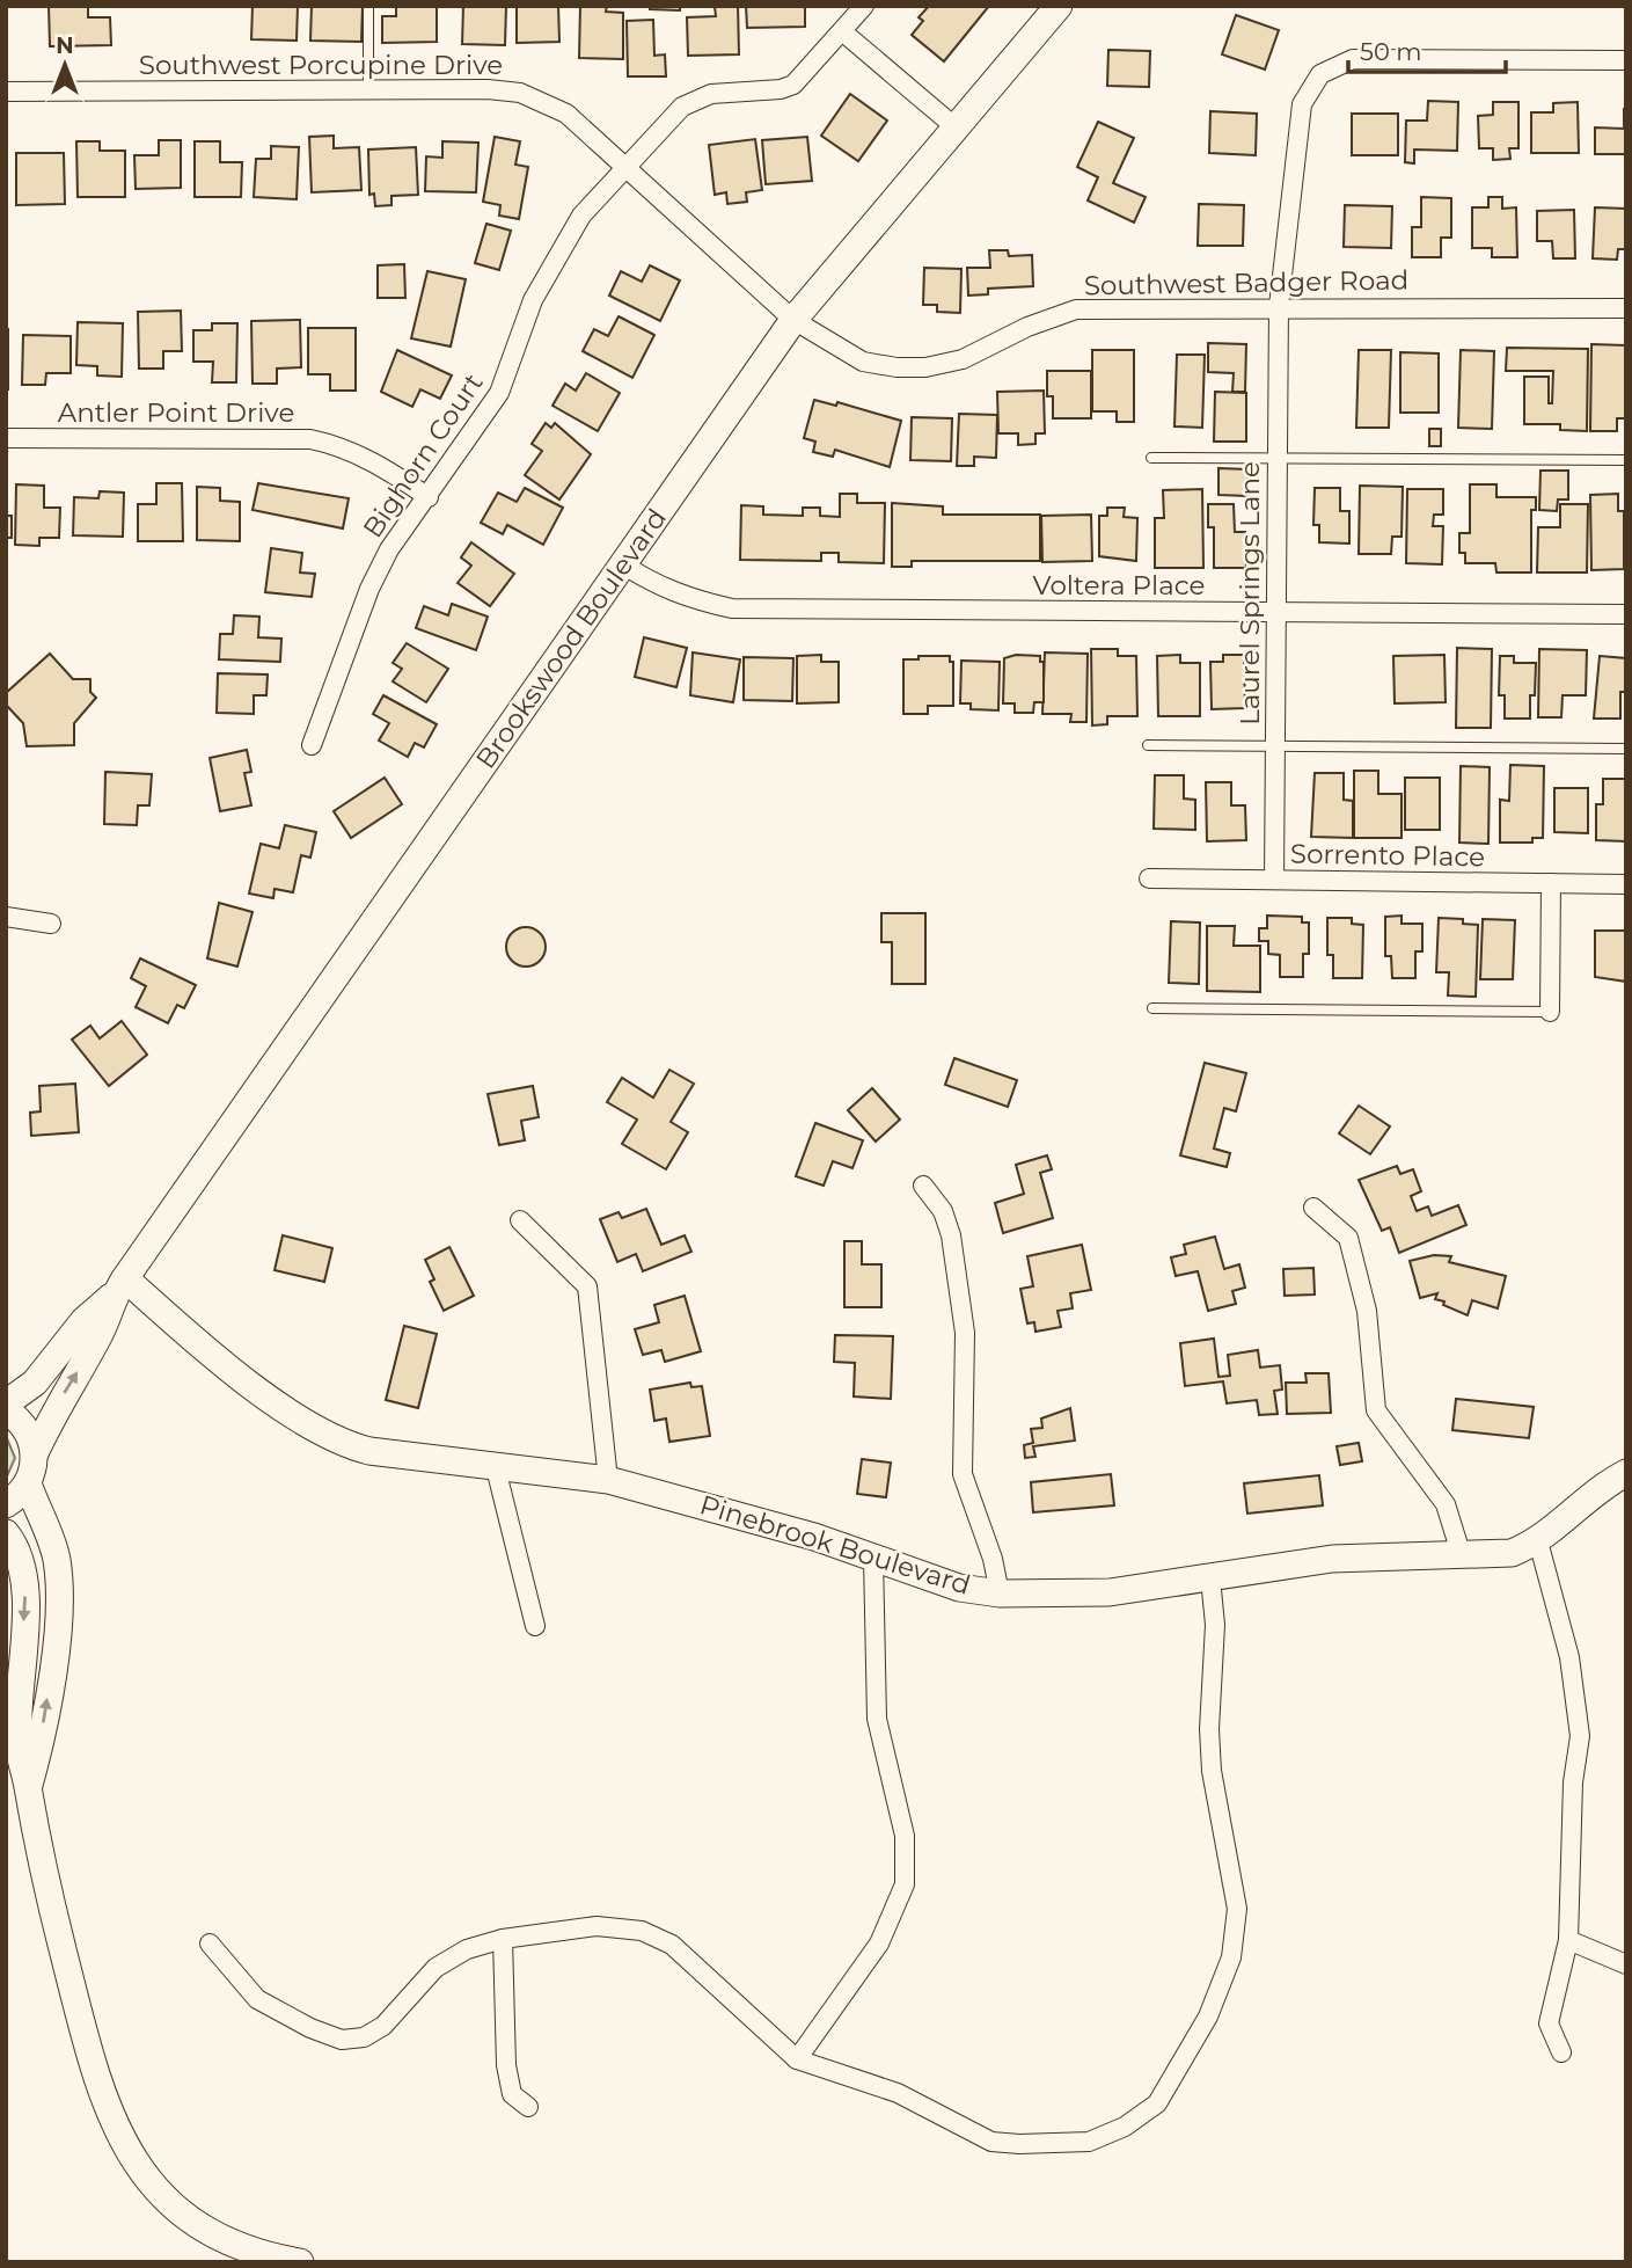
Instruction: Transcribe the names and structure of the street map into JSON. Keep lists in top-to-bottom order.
{
  "streets": {
    "main road": ["Brookswood Boulevard", "Pinebrook Boulevard"],
    "street": [
      "Southwest Porcupine Drive",
      "Southwest Badger Road",
      "Antler Point Drive",
      "Bighorn Court",
      "Voltera Place",
      "Laurel Springs Lane",
      "Sorrento Place"
    ]
  },
  "crossings": [
    ["Southwest Porcupine Drive", "Southwest Badger Road"],
    ["Southwest Porcupine Drive", "Bighorn Court"],
    ["Southwest Porcupine Drive", "Brookswood Boulevard"],
    ["Southwest Badger Road", "Laurel Springs Lane"],
    ["Southwest Badger Road", "Brookswood Boulevard"],
    ["Antler Point Drive", "Bighorn Court"],
    ["Voltera Place", "Laurel Springs Lane"],
    ["Voltera Place", "Brookswood Boulevard"],
    ["Laurel Springs Lane", "Sorrento Place"],
    ["Brookswood Boulevard", "Pinebrook Boulevard"]
  ],
  "scale_bar": "50 m",
  "north": "top"
}
